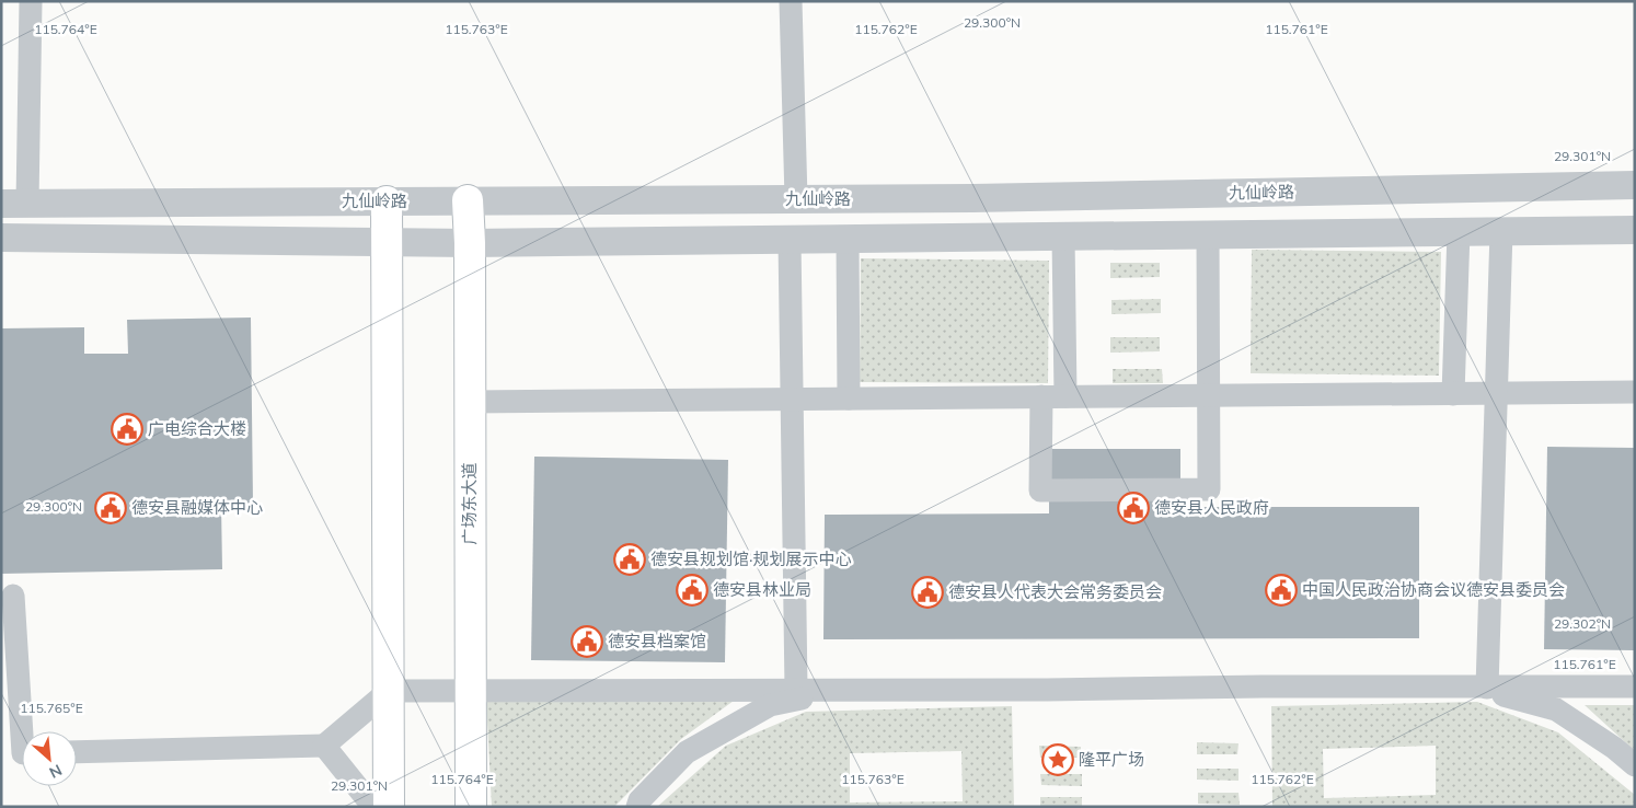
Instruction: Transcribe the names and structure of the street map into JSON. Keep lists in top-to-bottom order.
{
  "streets": {
    "main road": ["广场东大道"],
    "street": ["九仙岭路"]
  },
  "crossings": [
    ["九仙岭路", "广场东大道"]
  ],
  "places": {
    "public building": [
      "广电综合大楼",
      "德安县融媒体中心",
      "德安县人民政府",
      "德安县规划馆·规划展示中心",
      "德安县林业局",
      "中国人民政治协商会议德安县委员会",
      "德安县人代表大会常务委员会",
      "德安县档案馆"
    ],
    "place": ["隆平广场"]
  },
  "north": "bottom right",
  "coordinates": [
    "29.300°N",
    "115.764°E",
    "115.763°E",
    "115.762°E",
    "115.761°E",
    "29.301°N",
    "29.302°N",
    "115.765°E"
  ]
}
